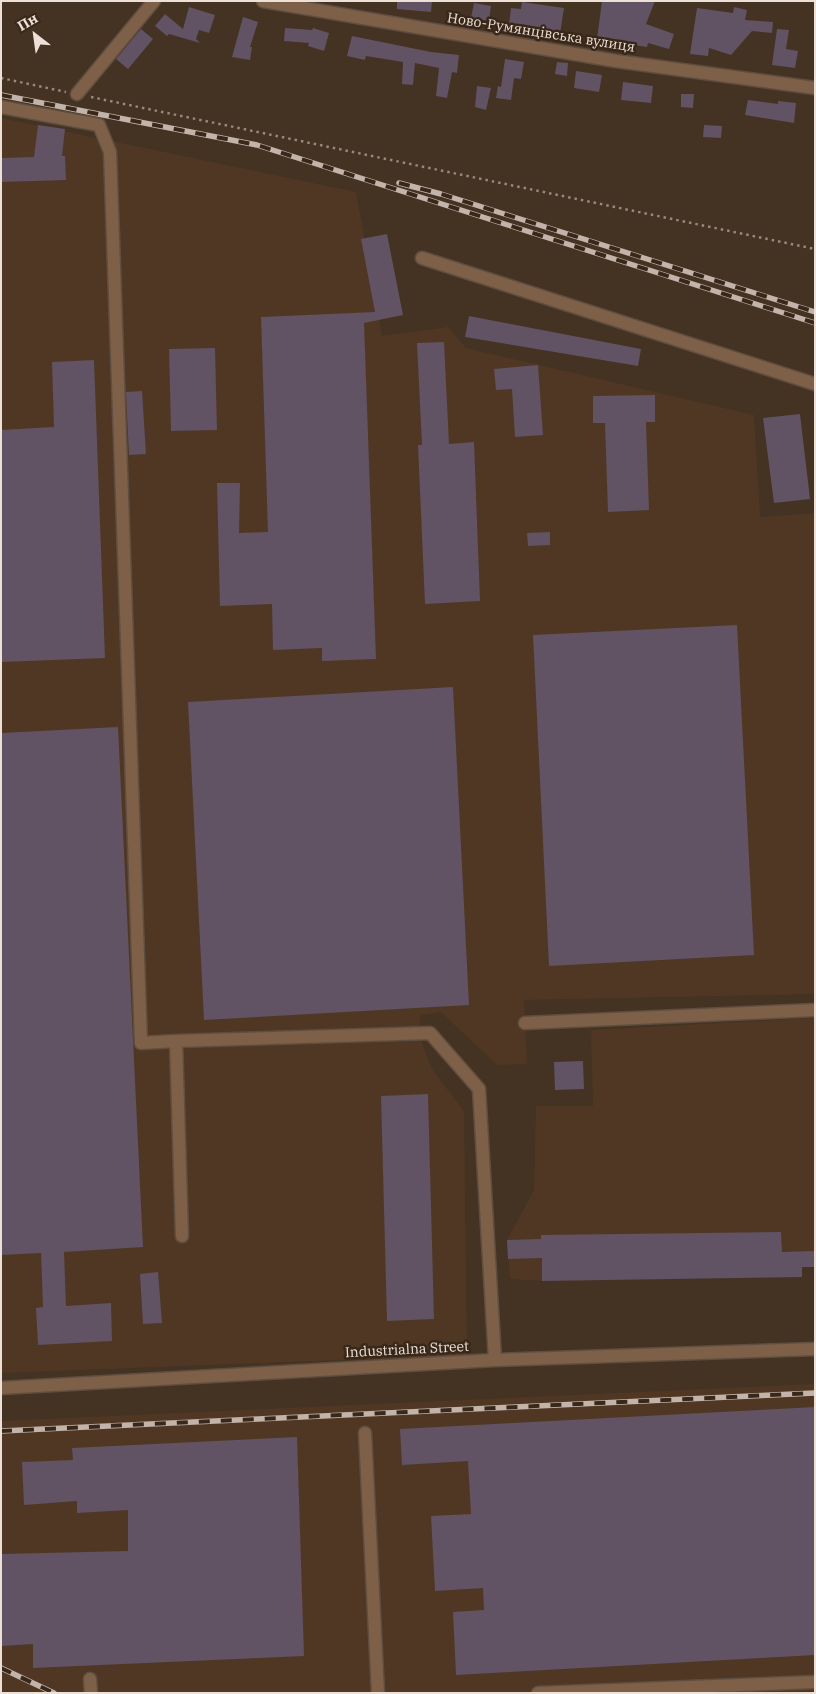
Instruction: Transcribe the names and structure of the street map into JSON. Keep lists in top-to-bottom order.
{
  "streets": {
    "street": ["Ново-Румянцівська вулиця", "Industrialna Street"]
  },
  "north": "top left"
}
